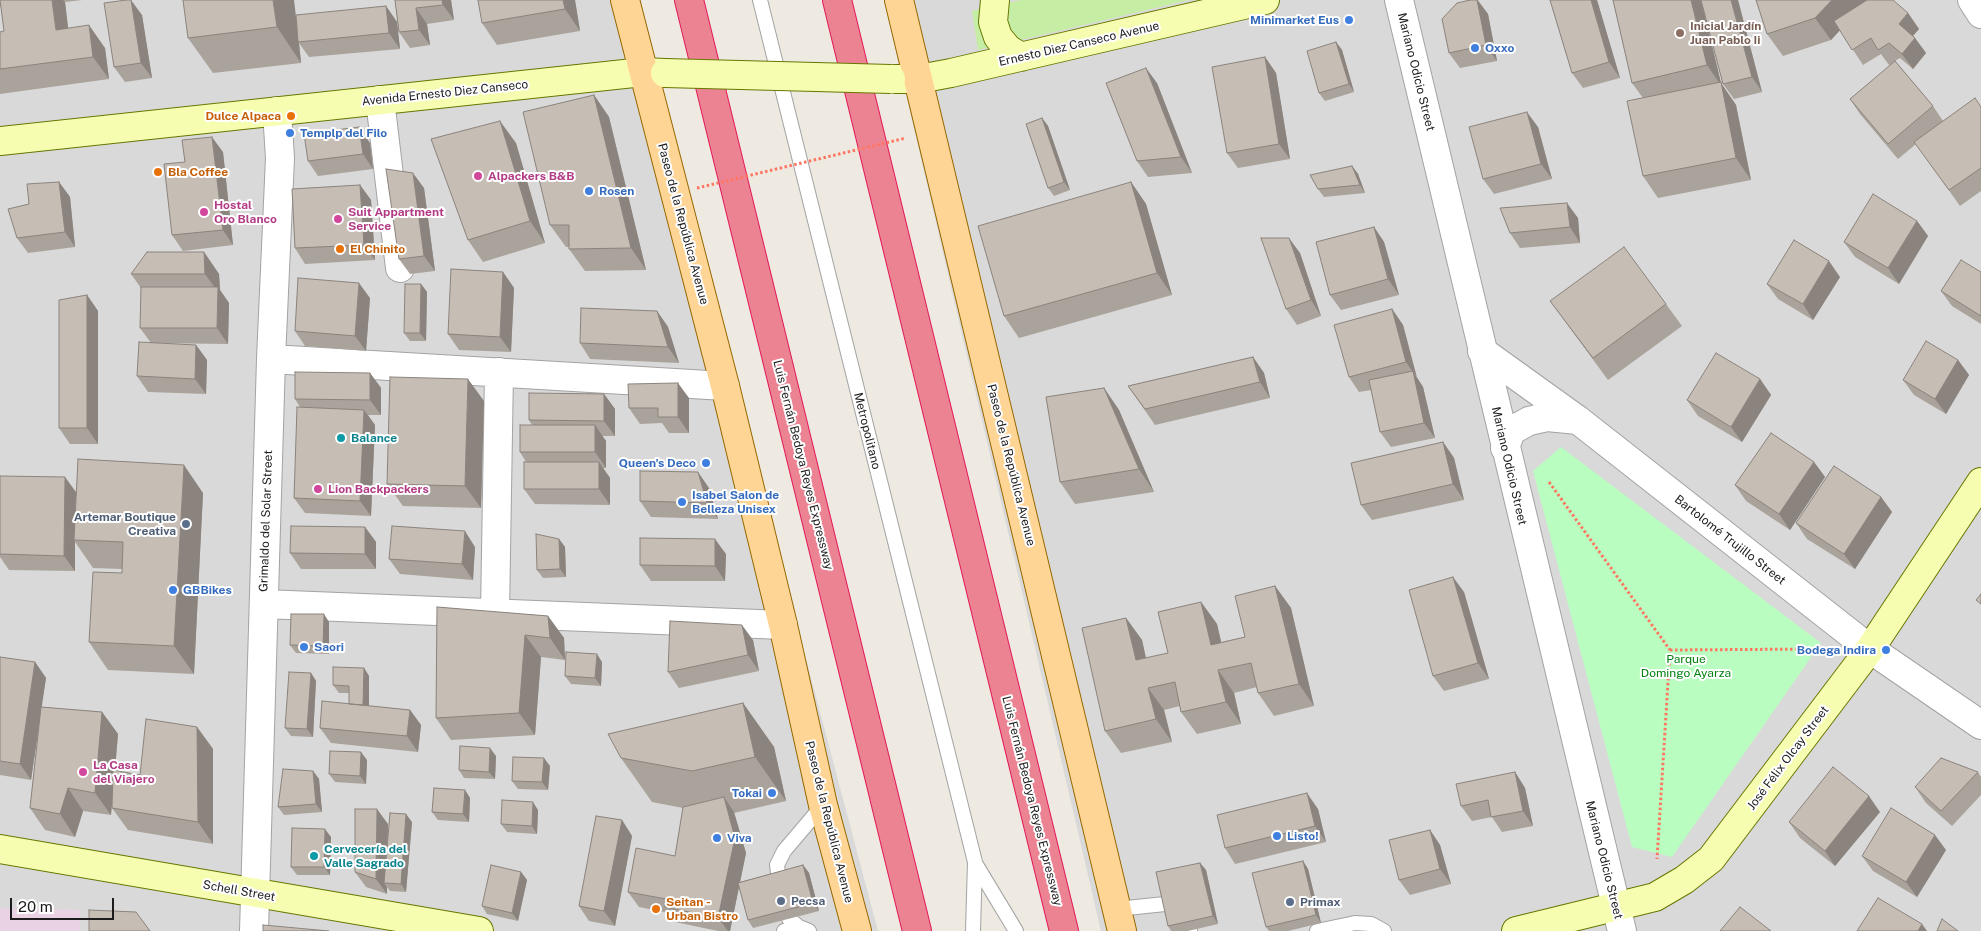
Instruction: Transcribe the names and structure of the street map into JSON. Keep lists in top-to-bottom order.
{
  "streets": {
    "highway": ["Luis Fernán Bedoya Reyes Expressway"],
    "main road": ["Paseo de la República Avenue"],
    "street": [
      "Ernesto Diez Canseco Avenue",
      "Mariano Odicio Street",
      "Avenida Ernesto Diez Canseco",
      "Grimaldo del Solar Street",
      "Bartolomé Trujillo Street",
      "José Félix Olcay Street",
      "Schell Street"
    ],
    "lane": ["Metropolitano"]
  },
  "crossings": [
    ["Ernesto Diez Canseco Avenue", "Avenida Ernesto Diez Canseco"],
    ["Ernesto Diez Canseco Avenue", "Paseo de la República Avenue"],
    ["Mariano Odicio Street", "Bartolomé Trujillo Street"],
    ["Mariano Odicio Street", "José Félix Olcay Street"],
    ["Avenida Ernesto Diez Canseco", "Paseo de la República Avenue"],
    ["Avenida Ernesto Diez Canseco", "Grimaldo del Solar Street"],
    ["Grimaldo del Solar Street", "Schell Street"],
    ["Bartolomé Trujillo Street", "José Félix Olcay Street"]
  ],
  "parks": ["Parque Domingo Ayarza"],
  "places": [
    "Minimarket Eus",
    "Inicial Jardín Juan Pablo Ii",
    "Oxxo",
    "Dulce Alpaca",
    "Templp del Filo",
    "Bla Coffee",
    "Alpackers B&B",
    "Rosen",
    "Hostal Oro Blanco",
    "Suit Appartment Service",
    "El Chinito",
    "Balance",
    "Queen's Deco",
    "Lion Backpackers",
    "Isabel Salon de Belleza Unisex",
    "Artemar Boutique Creativa",
    "GBBikes",
    "Saori",
    "Bodega Indira",
    "La Casa del Viajero",
    "Tokai",
    "Listo!",
    "Viva",
    "Cervecería del Valle Sagrado",
    "Pecsa",
    "Primax",
    "Seitan - Urban Bistro"
  ],
  "scale_bar": "20 m"
}
